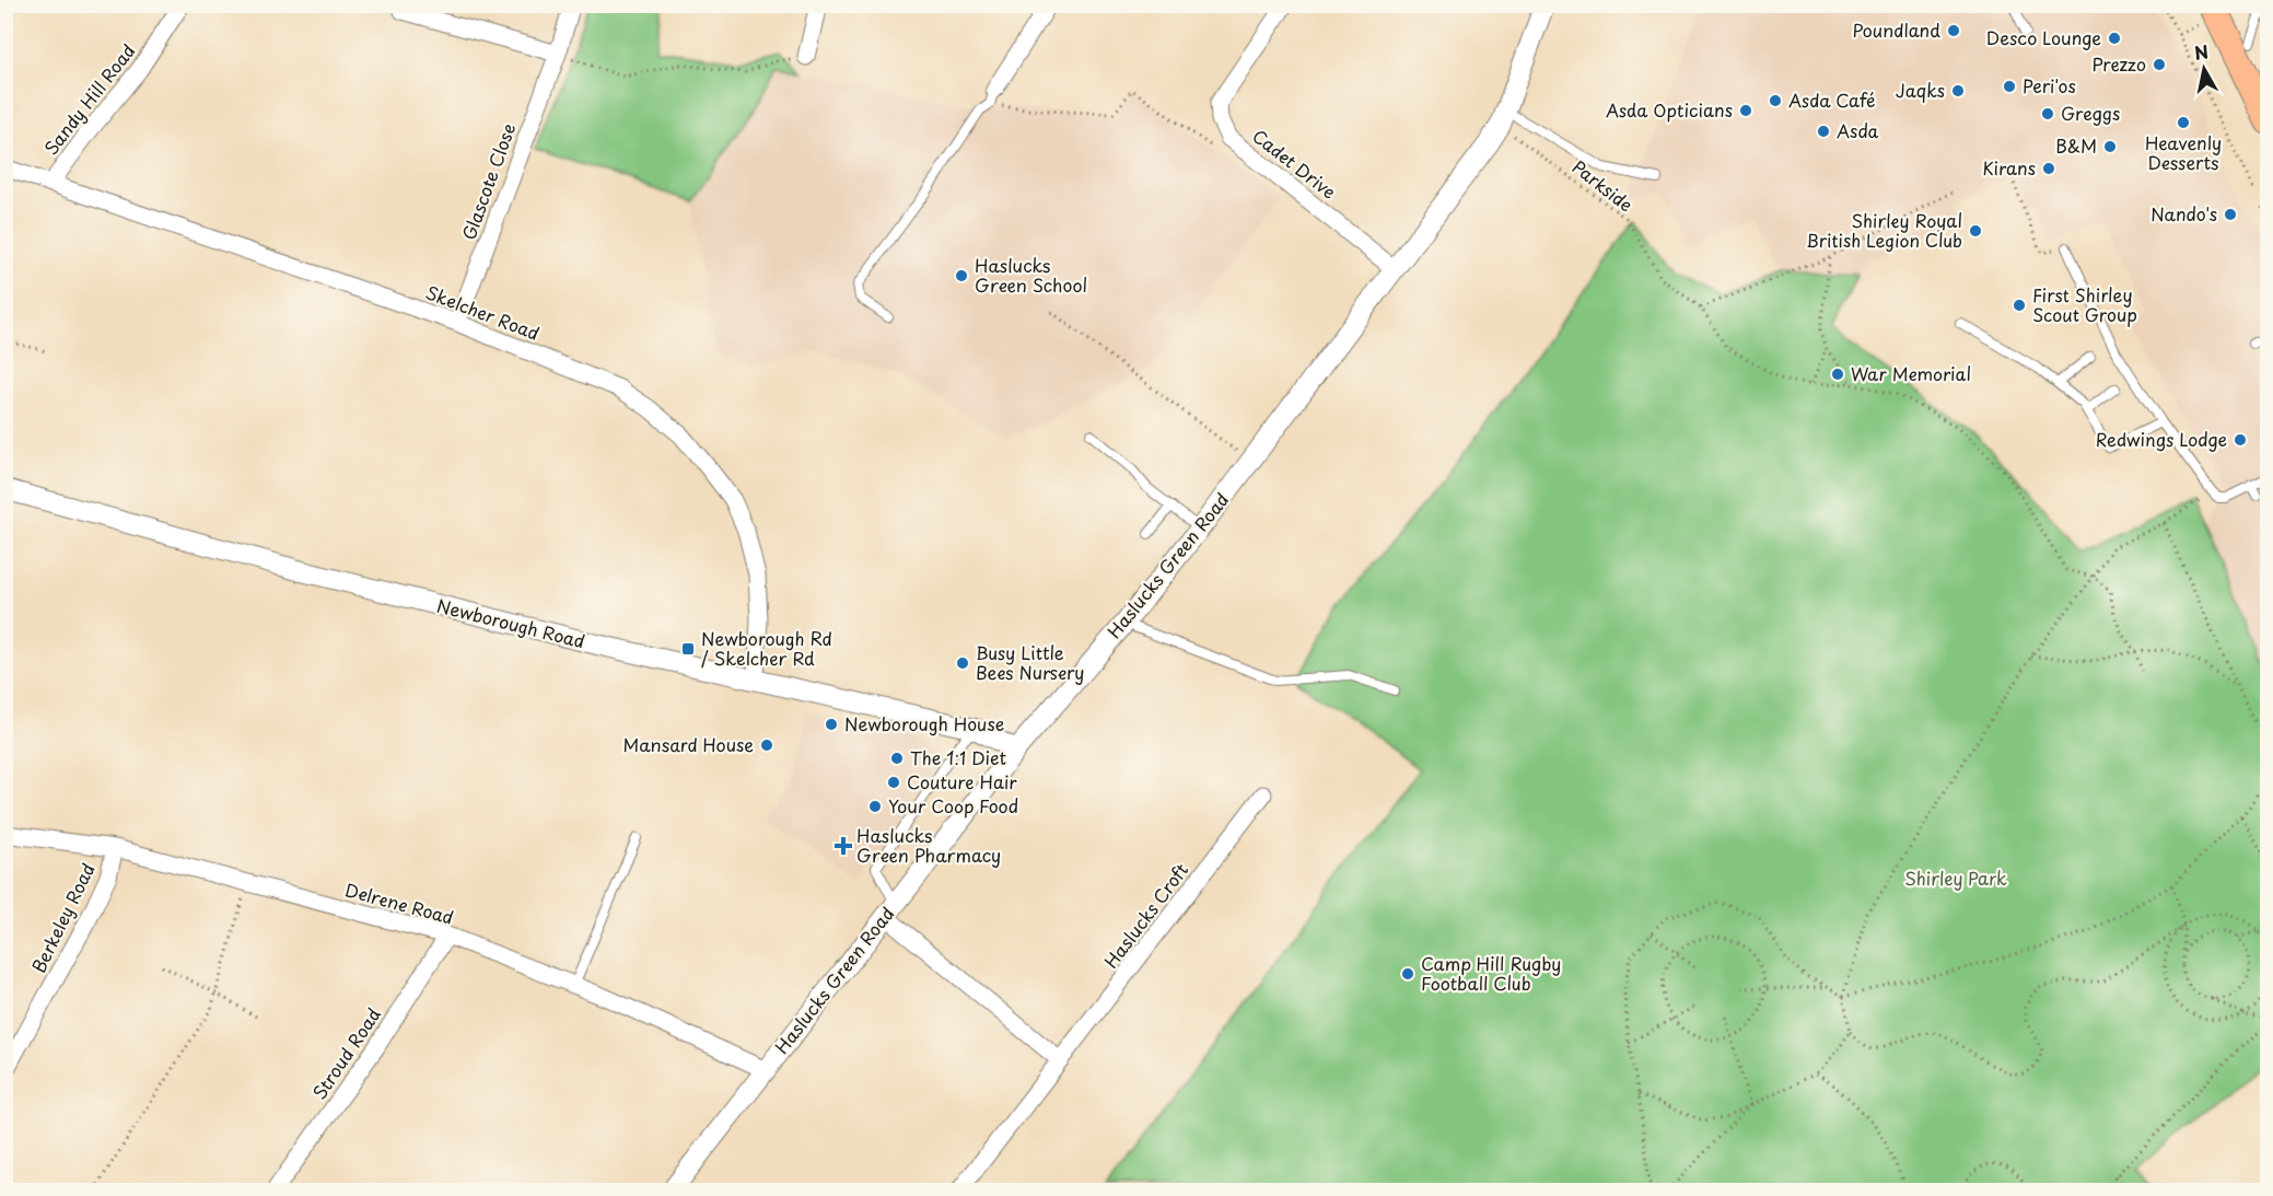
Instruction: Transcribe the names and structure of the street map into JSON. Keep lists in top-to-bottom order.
{
  "streets": {
    "street": [
      "Sandy Hill Road",
      "Cadet Drive",
      "Glascote Close",
      "Skelcher Road",
      "Haslucks Green Road",
      "Newborough Road",
      "Delrene Road",
      "Haslucks Croft",
      "Berkeley Road",
      "Stroud Road"
    ],
    "path": ["Parkside"]
  },
  "crossings": [
    ["Sandy Hill Road", "Skelcher Road"],
    ["Cadet Drive", "Haslucks Green Road"],
    ["Glascote Close", "Skelcher Road"],
    ["Parkside", "Haslucks Green Road"],
    ["Skelcher Road", "Newborough Road"],
    ["Haslucks Green Road", "Newborough Road"],
    ["Haslucks Green Road", "Delrene Road"],
    ["Delrene Road", "Berkeley Road"],
    ["Delrene Road", "Stroud Road"]
  ],
  "parks": ["Shirley Park"],
  "places": {
    "other": [
      "Poundland",
      "Desco Lounge",
      "Prezzo",
      "Peri'os",
      "Jaqks",
      "Asda Café",
      "Asda Opticians",
      "Greggs",
      "Heavenly Desserts",
      "Asda",
      "B&M",
      "Kirans",
      "Nando's",
      "Shirley Royal British Legion Club",
      "Haslucks Green School",
      "First Shirley Scout Group",
      "War Memorial",
      "Redwings Lodge",
      "Busy Little Bees Nursery",
      "Newborough House",
      "Mansard House",
      "The 1:1 Diet",
      "Couture Hair",
      "Your Coop Food",
      "Camp Hill Rugby Football Club"
    ],
    "transit": ["Newborough Rd / Skelcher Rd"],
    "health": ["Haslucks Green Pharmacy"]
  },
  "north": "top"
}
